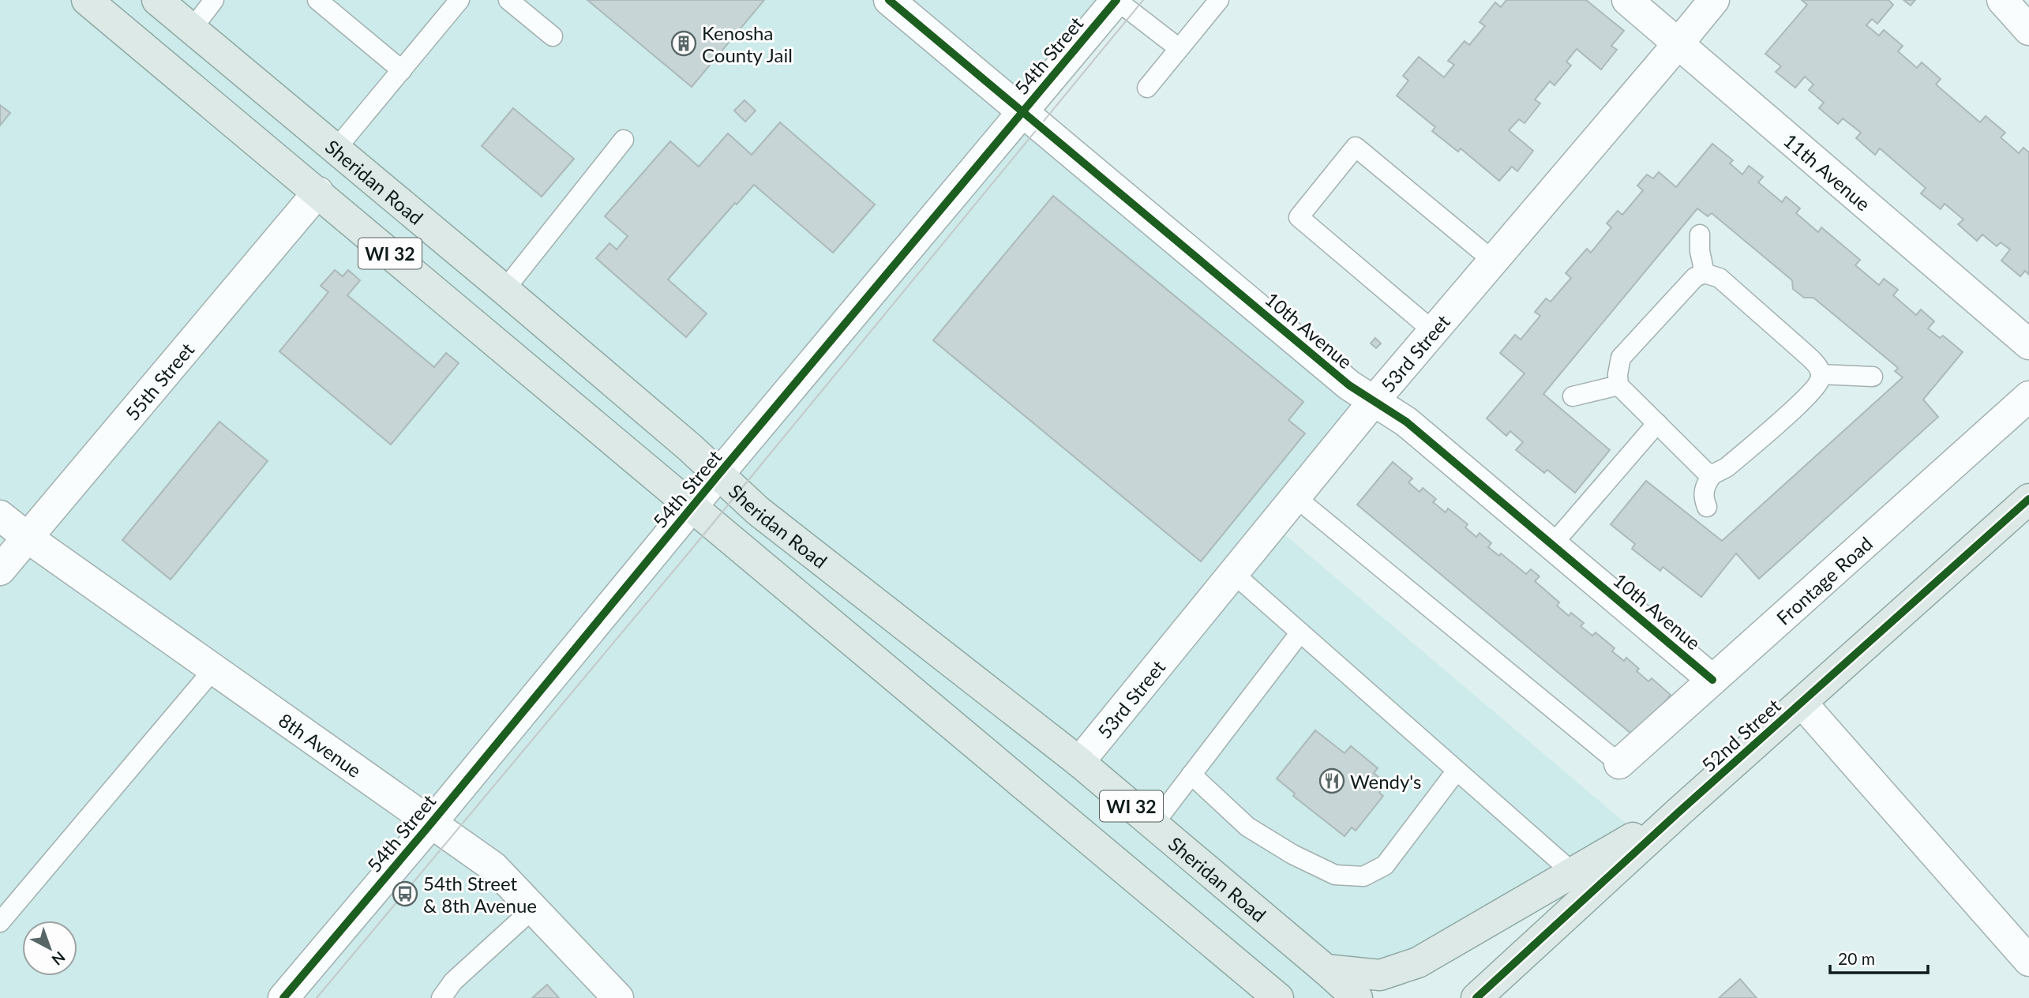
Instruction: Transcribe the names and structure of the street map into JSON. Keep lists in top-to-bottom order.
{
  "streets": {
    "main road": ["Sheridan Road", "WI 32", "52nd Street"],
    "street": [
      "54th Street",
      "11th Avenue",
      "10th Avenue",
      "53rd Street",
      "55th Street",
      "Frontage Road",
      "8th Avenue"
    ]
  },
  "crossings": [
    ["54th Street", "Sheridan Road"],
    ["54th Street", "WI 32"],
    ["54th Street", "10th Avenue"],
    ["54th Street", "8th Avenue"],
    ["11th Avenue", "53rd Street"],
    ["Sheridan Road", "53rd Street"],
    ["WI 32", "55th Street"],
    ["10th Avenue", "53rd Street"],
    ["10th Avenue", "Frontage Road"],
    ["55th Street", "8th Avenue"]
  ],
  "places": {
    "building": ["Kenosha County Jail"],
    "restaurant": ["Wendy's"],
    "bus stop": ["54th Street & 8th Avenue"]
  },
  "scale_bar": "20 m",
  "north": "bottom right"
}
